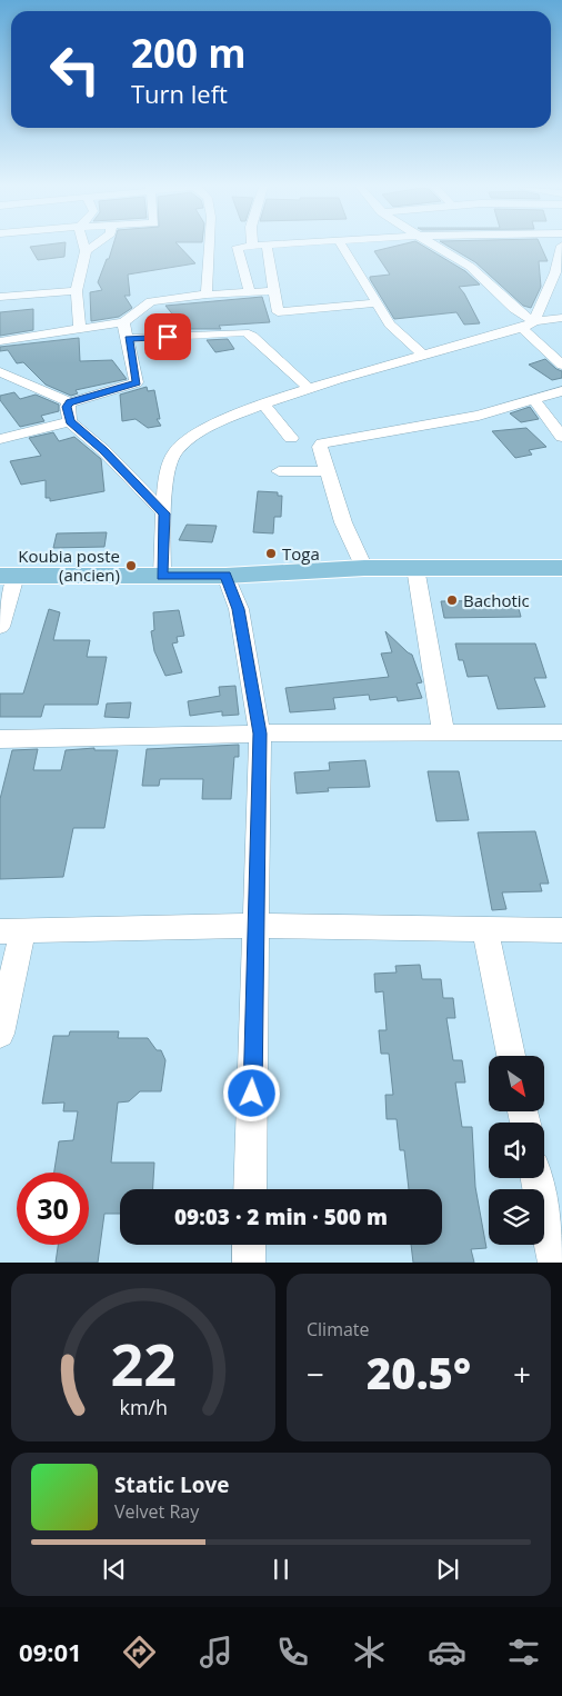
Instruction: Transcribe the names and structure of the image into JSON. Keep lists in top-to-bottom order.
{
  "places": ["Toga", "Koubia poste (ancien)", "Bachotic"],
  "north": "bottom right",
  "page": {
    "turn": ["200 m", "Turn left"],
    "limit": "30",
    "trip": "09:03 · 2 min · 500 m",
    "tile": "Climate",
    "heat": ["−", "20.5°", "+"],
    "song": ["Static Love", "Velvet Ray"],
    "tabs": "09:01",
    "gauge": ["22", "km/h"]
  }
}
